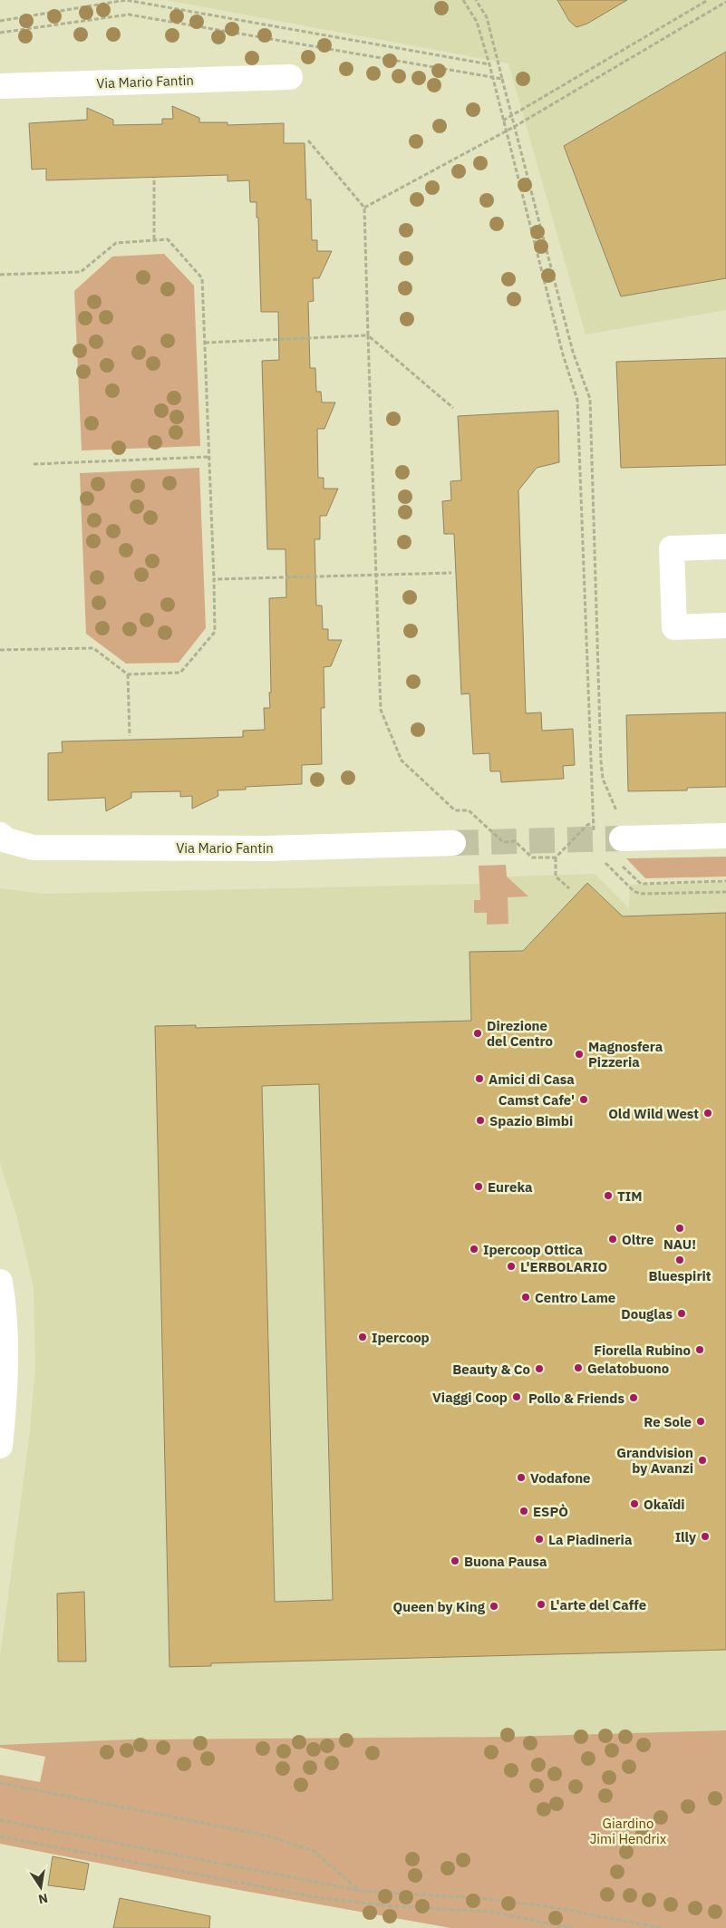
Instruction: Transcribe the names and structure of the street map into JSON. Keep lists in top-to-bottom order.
{
  "streets": {
    "street": ["Via Mario Fantin"]
  },
  "parks": ["Giardino Jimi Hendrix"],
  "places": [
    "Direzione del Centro",
    "Magnosfera Pizzeria",
    "Amici di Casa",
    "Camst Cafe'",
    "Old Wild West",
    "Spazio Bimbi",
    "Eureka",
    "TIM",
    "NAU!",
    "Oltre",
    "Ipercoop Ottica",
    "Bluespirit",
    "L'ERBOLARIO",
    "Centro Lame",
    "Douglas",
    "Ipercoop",
    "Fiorella Rubino",
    "Gelatobuono",
    "Beauty & Co",
    "Viaggi Coop",
    "Pollo & Friends",
    "Re Sole",
    "Grandvision by Avanzi",
    "Vodafone",
    "Okaïdi",
    "ESPÒ",
    "Illy",
    "La Piadineria",
    "Buona Pausa",
    "L'arte del Caffe",
    "Queen by King"
  ],
  "north": "bottom"
}
